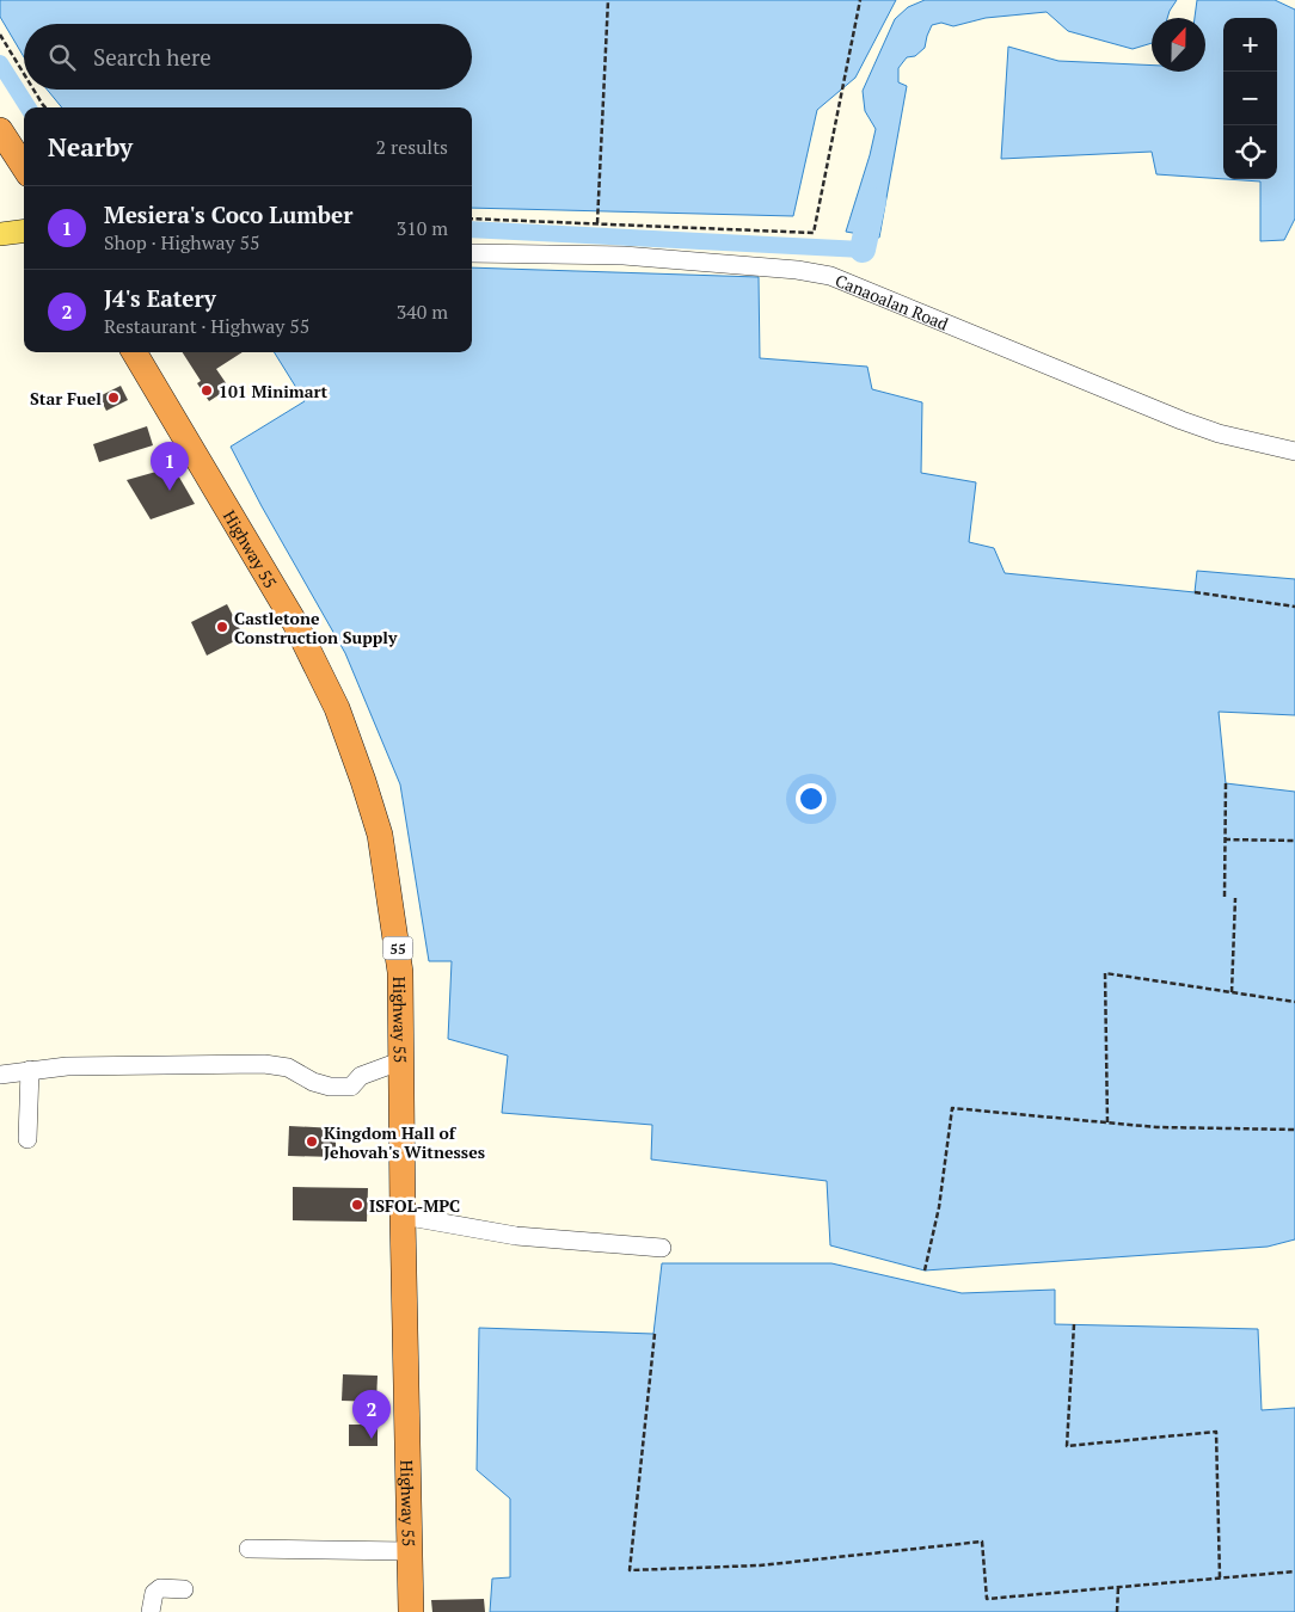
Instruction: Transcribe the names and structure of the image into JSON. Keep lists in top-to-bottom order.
{
  "streets": {
    "highway": ["Highway 55", "55"],
    "street": ["Canaoalan Road"]
  },
  "places": [
    "101 Minimart",
    "Star Fuel",
    "Castletone Construction Supply",
    "Kingdom Hall of Jehovah's Witnesses",
    "ISFOL-MPC"
  ],
  "north": "top",
  "page": {
    "map_buttons": ["+", "−"],
    "search": "Search here",
    "heading": ["Nearby", "2 results"],
    "list": [
      {
        "mark": "1",
        "name": "Mesiera's Coco Lumber",
        "note": "Shop · Highway 55",
        "value": "310 m"
      },
      {
        "mark": "2",
        "name": "J4's Eatery",
        "note": "Restaurant · Highway 55",
        "value": "340 m"
      }
    ],
    "pins": ["1", "2"]
  }
}
